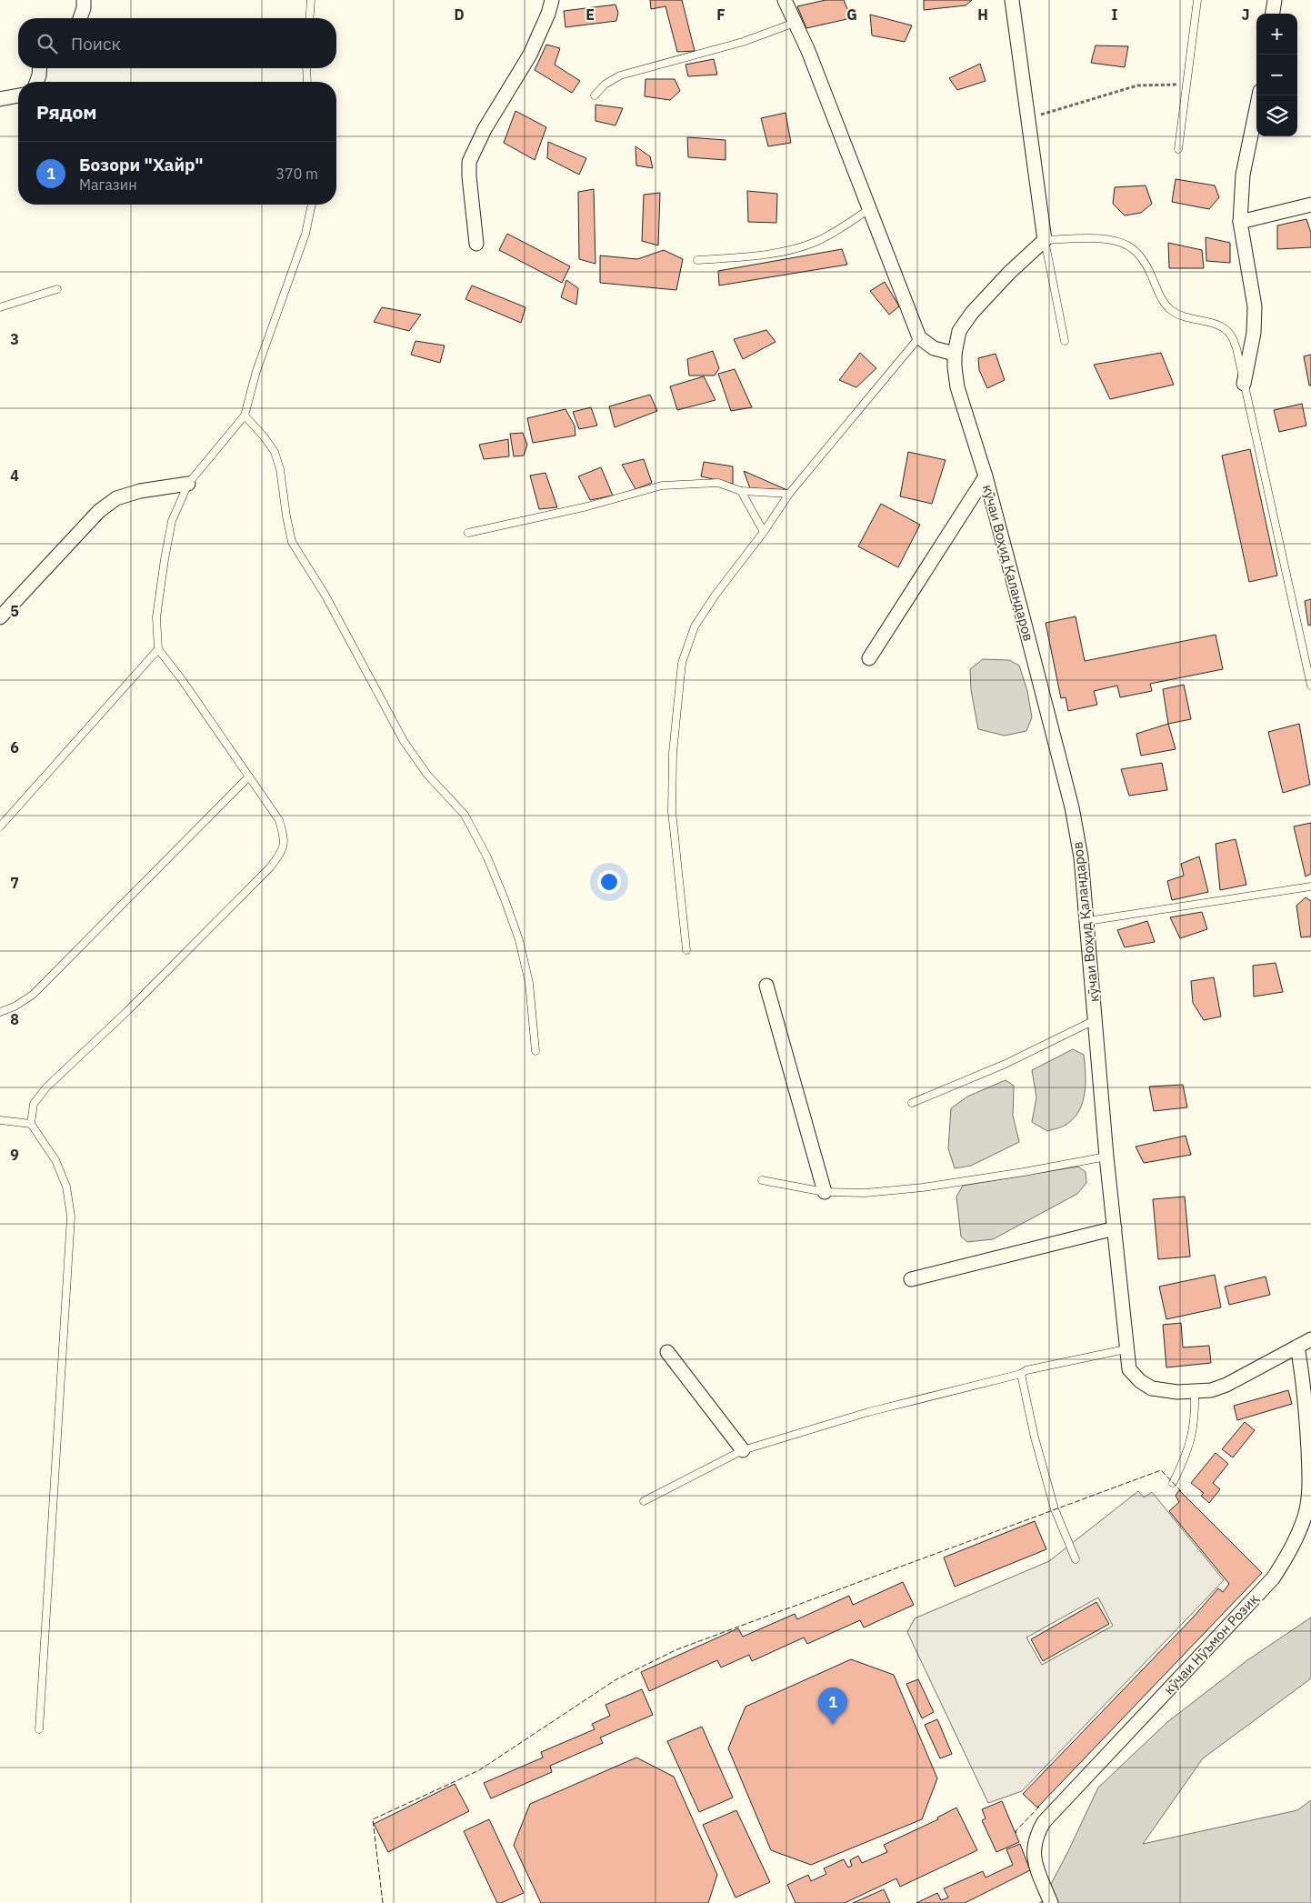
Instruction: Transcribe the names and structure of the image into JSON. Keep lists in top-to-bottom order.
{
  "streets": {
    "street": ["кӯчаи Воҳид Қаландаров", "кӯчаи Нӯъмон Розиқ"]
  },
  "crossings": [
    ["кӯчаи Воҳид Қаландаров", "кӯчаи Нӯъмон Розиқ"]
  ],
  "page": {
    "map_buttons": ["+", "−"],
    "search": "Поиск",
    "heading": "Рядом",
    "list": [
      {
        "mark": "1",
        "name": "Бозори \"Хайр\"",
        "note": "Магазин",
        "value": "370 m"
      }
    ],
    "pins": "1"
  },
  "grid": {
    "columns": [
      "D",
      "E",
      "F",
      "G",
      "H",
      "I",
      "J"
    ],
    "rows": [
      "3",
      "4",
      "5",
      "6",
      "7",
      "8",
      "9"
    ]
  }
}
